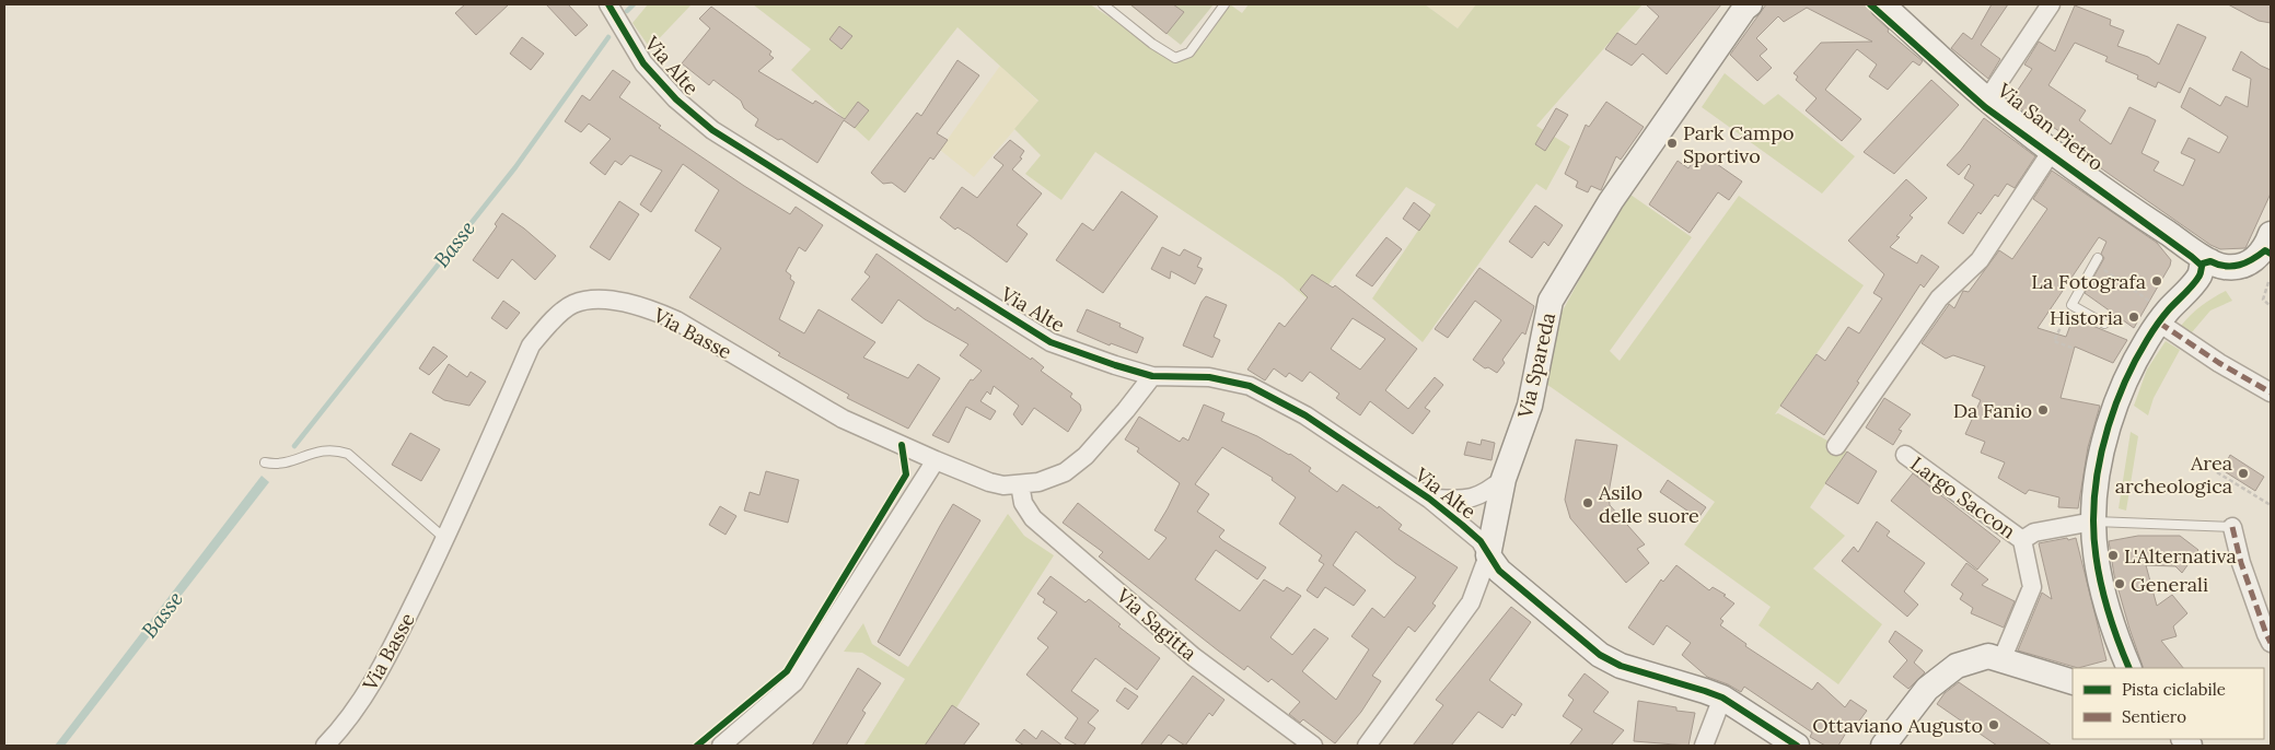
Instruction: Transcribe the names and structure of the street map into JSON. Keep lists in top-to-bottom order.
{
  "streets": {
    "street": [
      "Via Alte",
      "Via San Pietro",
      "Via Basse",
      "Via Spareda",
      "Largo Saccon",
      "Via Sagitta"
    ]
  },
  "crossings": [
    ["Via Alte", "Via Basse"],
    ["Via Alte", "Via Spareda"],
    ["Via Basse", "Via Sagitta"]
  ],
  "water": ["Basse"],
  "places": [
    "Park Campo Sportivo",
    "La Fotografa",
    "Historia",
    "Da Fanio",
    "Area archeologica",
    "Asilo delle suore",
    "L'Alternativa",
    "Generali",
    "Ottaviano Augusto"
  ],
  "legend": ["Pista ciclabile", "Sentiero"]
}
